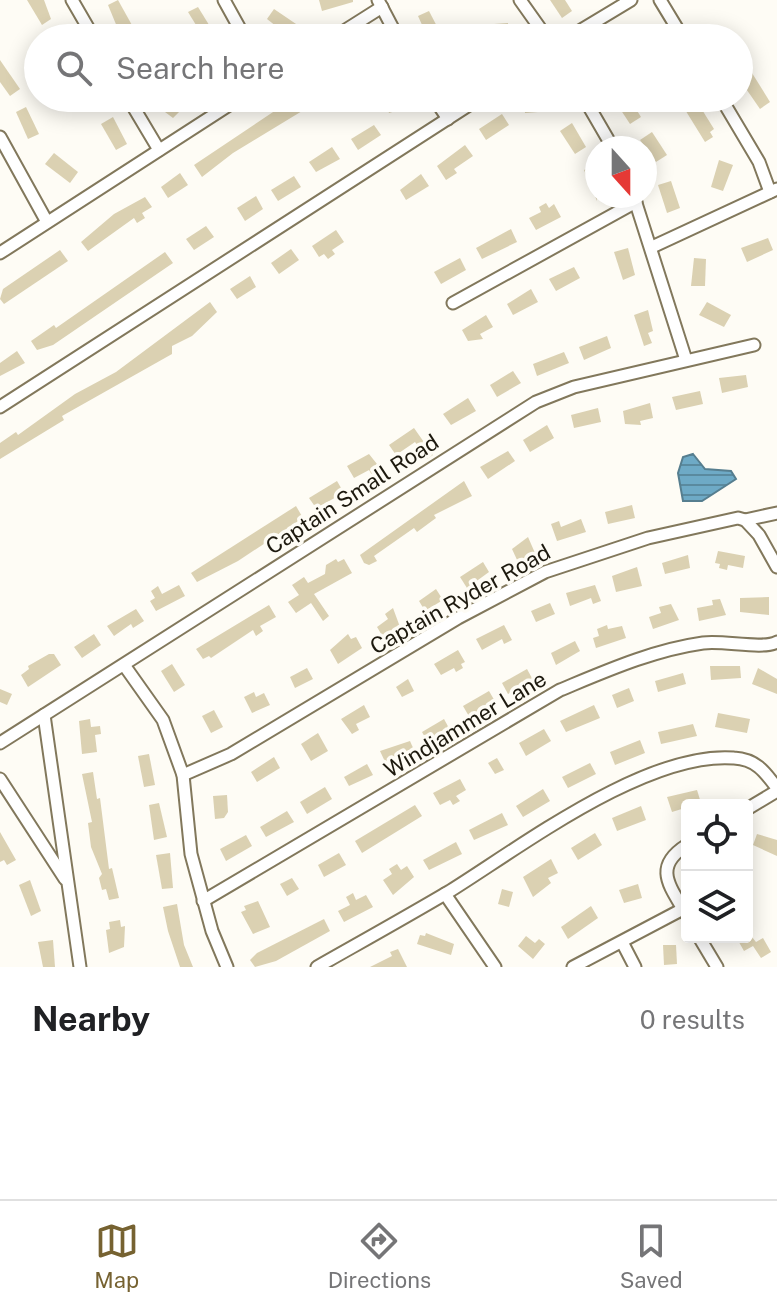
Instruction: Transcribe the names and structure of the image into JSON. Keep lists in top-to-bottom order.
{
  "streets": {
    "street": ["Captain Small Road", "Captain Ryder Road", "Windjammer Lane"]
  },
  "north": "bottom",
  "page": {
    "search": "Search here",
    "heading": ["Nearby", "0 results"],
    "nav": ["Map", "Directions", "Saved"]
  }
}
